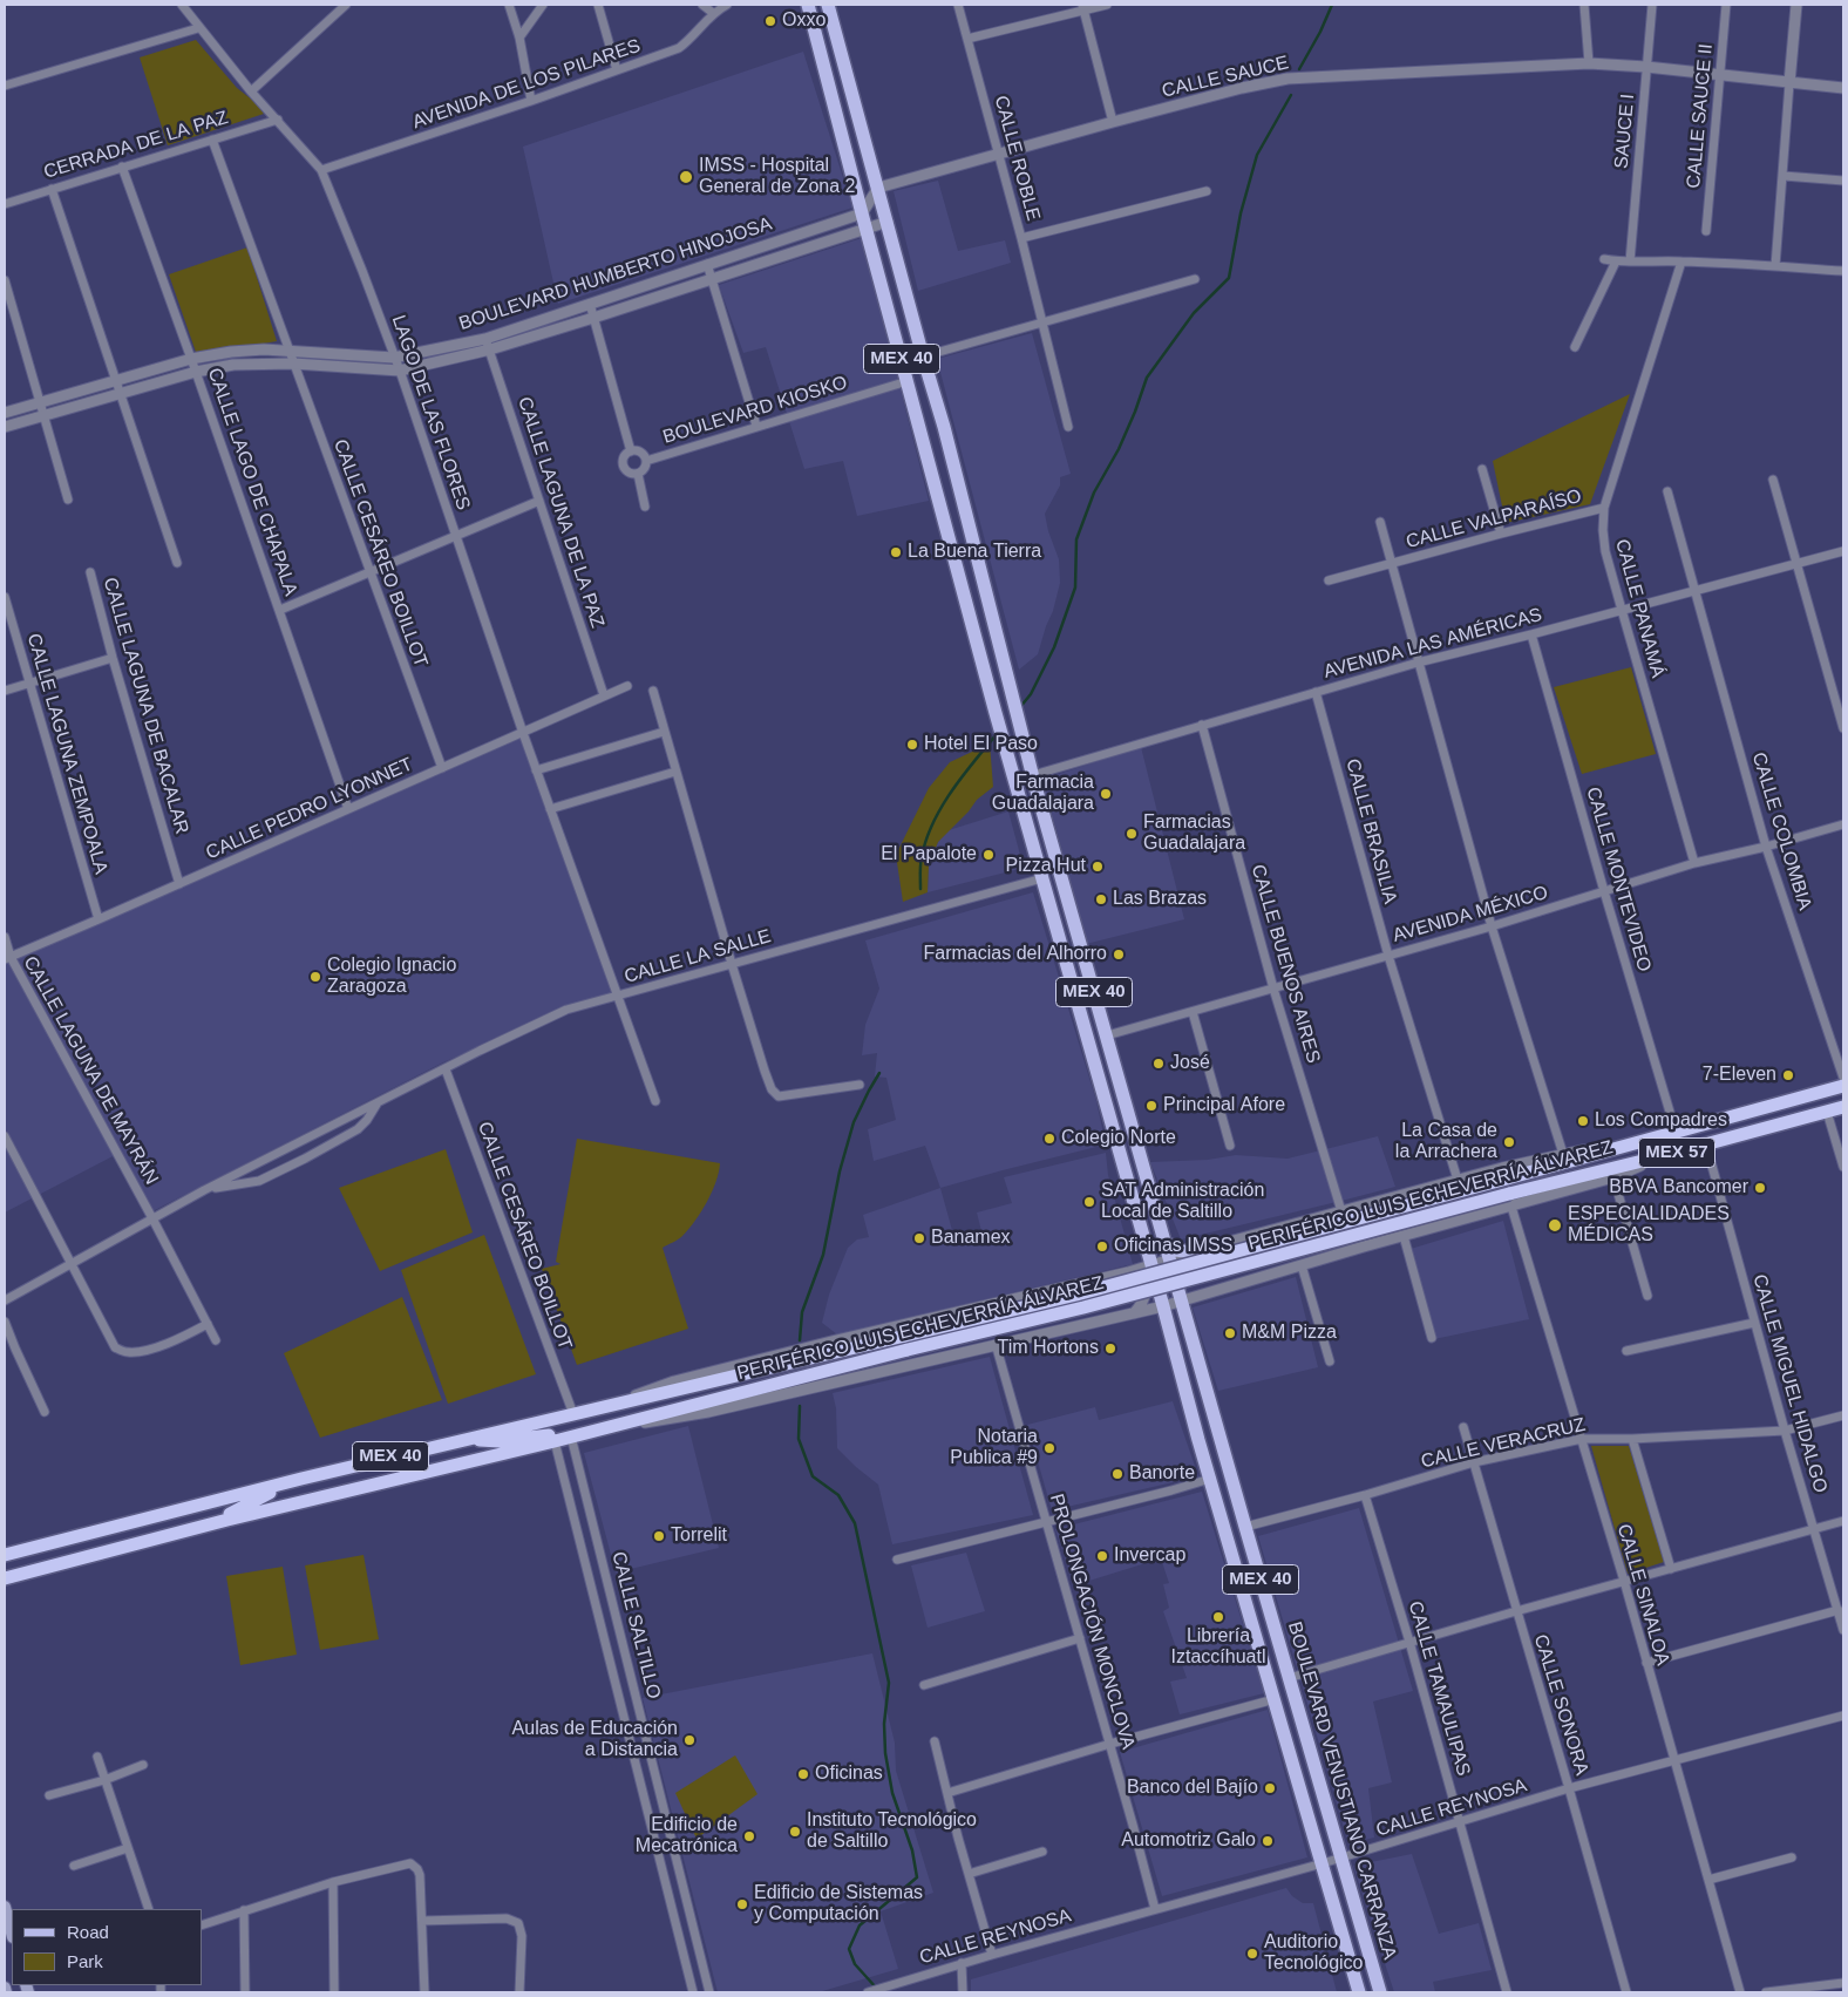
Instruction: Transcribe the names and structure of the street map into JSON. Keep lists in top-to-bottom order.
{
  "streets": {
    "highway": ["MEX 40", "MEX 57", "PERIFÉRICO LUIS ECHEVERRÍA ÁLVAREZ"],
    "main road": ["BOULEVARD VENUSTIANO CARRANZA"],
    "street": [
      "CALLE SAUCE",
      "AVENIDA DE LOS PILARES",
      "CALLE SAUCE II",
      "SAUCE I",
      "CERRADA DE LA PAZ",
      "CALLE ROBLE",
      "BOULEVARD HUMBERTO HINOJOSA",
      "BOULEVARD KIOSKO",
      "LAGO DE LAS FLORES",
      "CALLE LAGO DE CHAPALA",
      "CALLE LAGUNA DE LA PAZ",
      "CALLE VALPARAÍSO",
      "CALLE CESÁREO BOILLOT",
      "CALLE PANAMÁ",
      "AVENIDA LAS AMÉRICAS",
      "CALLE LAGUNA DE BACALAR",
      "CALLE LAGUNA ZEMPOALA",
      "CALLE PEDRO LYONNET",
      "CALLE BRASILIA",
      "CALLE COLOMBIA",
      "CALLE MONTEVIDEO",
      "AVENIDA MÉXICO",
      "CALLE LA SALLE",
      "CALLE BUENOS AIRES",
      "CALLE LAGUNA DE MAYRÁN",
      "CALLE MIGUEL HIDALGO",
      "CALLE VERACRUZ",
      "CALLE SINALOA",
      "PROLONGACIÓN MONCLOVA",
      "CALLE SALTILLO",
      "CALLE TAMAULIPAS",
      "CALLE SONORA",
      "CALLE REYNOSA"
    ]
  },
  "crossings": [
    ["CALLE SAUCE", "CALLE SAUCE II"],
    ["CALLE SAUCE", "SAUCE I"],
    ["CALLE SAUCE", "CALLE ROBLE"],
    ["CALLE SAUCE", "BOULEVARD VENUSTIANO CARRANZA"],
    ["AVENIDA DE LOS PILARES", "LAGO DE LAS FLORES"],
    ["CERRADA DE LA PAZ", "LAGO DE LAS FLORES"],
    ["CERRADA DE LA PAZ", "CALLE LAGO DE CHAPALA"],
    ["CERRADA DE LA PAZ", "CALLE CESÁREO BOILLOT"],
    ["BOULEVARD HUMBERTO HINOJOSA", "LAGO DE LAS FLORES"],
    ["BOULEVARD HUMBERTO HINOJOSA", "CALLE LAGO DE CHAPALA"],
    ["BOULEVARD HUMBERTO HINOJOSA", "CALLE LAGUNA DE LA PAZ"],
    ["BOULEVARD HUMBERTO HINOJOSA", "CALLE CESÁREO BOILLOT"],
    ["BOULEVARD HUMBERTO HINOJOSA", "BOULEVARD VENUSTIANO CARRANZA"],
    ["BOULEVARD KIOSKO", "BOULEVARD VENUSTIANO CARRANZA"],
    ["LAGO DE LAS FLORES", "CALLE PEDRO LYONNET"],
    ["LAGO DE LAS FLORES", "CALLE LA SALLE"],
    ["CALLE LAGO DE CHAPALA", "CALLE PEDRO LYONNET"],
    ["CALLE LAGUNA DE LA PAZ", "CALLE PEDRO LYONNET"],
    ["CALLE VALPARAÍSO", "CALLE PANAMÁ"],
    ["CALLE CESÁREO BOILLOT", "CALLE PEDRO LYONNET"],
    ["CALLE CESÁREO BOILLOT", "CALLE LA SALLE"],
    ["CALLE CESÁREO BOILLOT", "PERIFÉRICO LUIS ECHEVERRÍA ÁLVAREZ"],
    ["CALLE PANAMÁ", "AVENIDA LAS AMÉRICAS"],
    ["CALLE PANAMÁ", "AVENIDA MÉXICO"],
    ["AVENIDA LAS AMÉRICAS", "CALLE BRASILIA"],
    ["AVENIDA LAS AMÉRICAS", "CALLE COLOMBIA"],
    ["AVENIDA LAS AMÉRICAS", "CALLE MONTEVIDEO"],
    ["AVENIDA LAS AMÉRICAS", "CALLE BUENOS AIRES"],
    ["AVENIDA LAS AMÉRICAS", "BOULEVARD VENUSTIANO CARRANZA"],
    ["CALLE LAGUNA DE BACALAR", "CALLE PEDRO LYONNET"],
    ["CALLE LAGUNA ZEMPOALA", "CALLE PEDRO LYONNET"],
    ["CALLE PEDRO LYONNET", "CALLE LAGUNA DE MAYRÁN"],
    ["CALLE BRASILIA", "AVENIDA MÉXICO"],
    ["CALLE BRASILIA", "PERIFÉRICO LUIS ECHEVERRÍA ÁLVAREZ"],
    ["CALLE COLOMBIA", "AVENIDA MÉXICO"],
    ["CALLE MONTEVIDEO", "AVENIDA MÉXICO"],
    ["CALLE MONTEVIDEO", "PERIFÉRICO LUIS ECHEVERRÍA ÁLVAREZ"],
    ["AVENIDA MÉXICO", "CALLE BUENOS AIRES"],
    ["AVENIDA MÉXICO", "BOULEVARD VENUSTIANO CARRANZA"],
    ["CALLE LA SALLE", "CALLE LAGUNA DE MAYRÁN"],
    ["CALLE LA SALLE", "BOULEVARD VENUSTIANO CARRANZA"],
    ["CALLE BUENOS AIRES", "PERIFÉRICO LUIS ECHEVERRÍA ÁLVAREZ"],
    ["PERIFÉRICO LUIS ECHEVERRÍA ÁLVAREZ", "CALLE MIGUEL HIDALGO"],
    ["PERIFÉRICO LUIS ECHEVERRÍA ÁLVAREZ", "CALLE SINALOA"],
    ["PERIFÉRICO LUIS ECHEVERRÍA ÁLVAREZ", "CALLE SALTILLO"],
    ["PERIFÉRICO LUIS ECHEVERRÍA ÁLVAREZ", "BOULEVARD VENUSTIANO CARRANZA"],
    ["CALLE MIGUEL HIDALGO", "CALLE VERACRUZ"],
    ["CALLE VERACRUZ", "CALLE SINALOA"],
    ["CALLE VERACRUZ", "CALLE TAMAULIPAS"],
    ["CALLE VERACRUZ", "CALLE SONORA"],
    ["CALLE VERACRUZ", "BOULEVARD VENUSTIANO CARRANZA"],
    ["CALLE SINALOA", "CALLE REYNOSA"],
    ["PROLONGACIÓN MONCLOVA", "CALLE REYNOSA"],
    ["CALLE TAMAULIPAS", "CALLE REYNOSA"],
    ["CALLE SONORA", "CALLE REYNOSA"],
    ["BOULEVARD VENUSTIANO CARRANZA", "CALLE REYNOSA"]
  ],
  "places": [
    "Oxxo",
    "IMSS - Hospital General de Zona 2",
    "La Buena Tierra",
    "Hotel El Paso",
    "Farmacia Guadalajara",
    "Farmacias Guadalajara",
    "El Papalote",
    "Pizza Hut",
    "Las Brazas",
    "Farmacias del Alhorro",
    "Colegio Ignacio Zaragoza",
    "José",
    "7-Eleven",
    "Principal Afore",
    "Los Compadres",
    "Colegio Norte",
    "La Casa de la Arrachera",
    "BBVA Bancomer",
    "SAT Administración Local de Saltillo",
    "ESPECIALIDADES MÉDICAS",
    "Banamex",
    "Oficinas IMSS",
    "M&M Pizza",
    "Tim Hortons",
    "Notaria Publica #9",
    "Banorte",
    "Torrelit",
    "Invercap",
    "Librería Iztaccíhuatl",
    "Aulas de Educación a Distancia",
    "Oficinas",
    "Banco del Bajío",
    "Instituto Tecnológico de Saltillo",
    "Edificio de Mecatrónica",
    "Automotriz Galo",
    "Edificio de Sistemas y Computación",
    "Auditorio Tecnológico"
  ],
  "legend": ["Road", "Park"]
}
